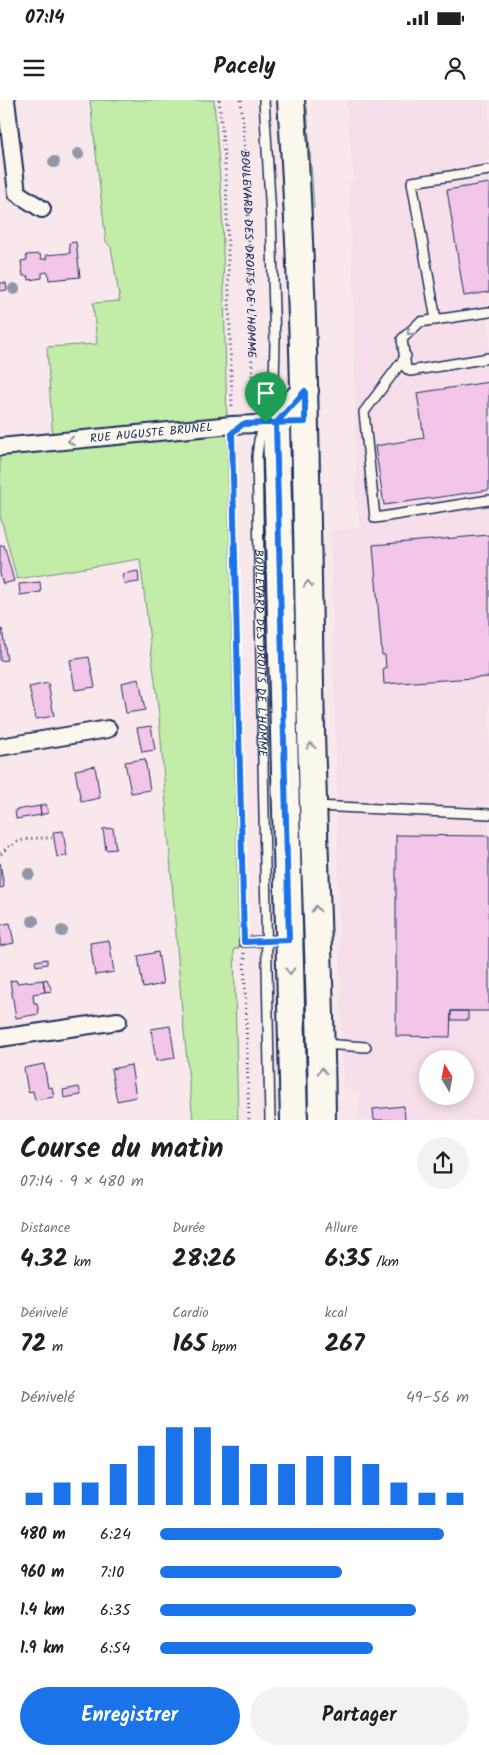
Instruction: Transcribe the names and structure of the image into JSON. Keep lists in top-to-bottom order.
{
  "streets": {
    "main road": ["BOULEVARD DES DROITS DE L'HOMME"],
    "street": ["RUE AUGUSTE BRUNEL"]
  },
  "crossings": [
    ["BOULEVARD DES DROITS DE L'HOMME", "RUE AUGUSTE BRUNEL"]
  ],
  "one_way": ["RUE AUGUSTE BRUNEL"],
  "north": "top",
  "page": {
    "status": "07:14",
    "header": "Pacely",
    "heading": ["Course du matin", "07:14 · 9 × 480 m"],
    "stats": [
      ["Distance", "4.32 km"],
      ["Durée", "28:26"],
      ["Allure", "6:35 /km"],
      ["Dénivelé", "72 m"],
      ["Cardio", "165 bpm"],
      ["kcal", "267"]
    ],
    "chart": ["Dénivelé", "49–56 m"],
    "list": [
      {
        "name": "480 m",
        "note": "6:24"
      },
      {
        "name": "960 m",
        "note": "7:10"
      },
      {
        "name": "1.4 km",
        "note": "6:35"
      },
      {
        "name": "1.9 km",
        "note": "6:54"
      }
    ],
    "buttons": ["Enregistrer", "Partager"]
  }
}
